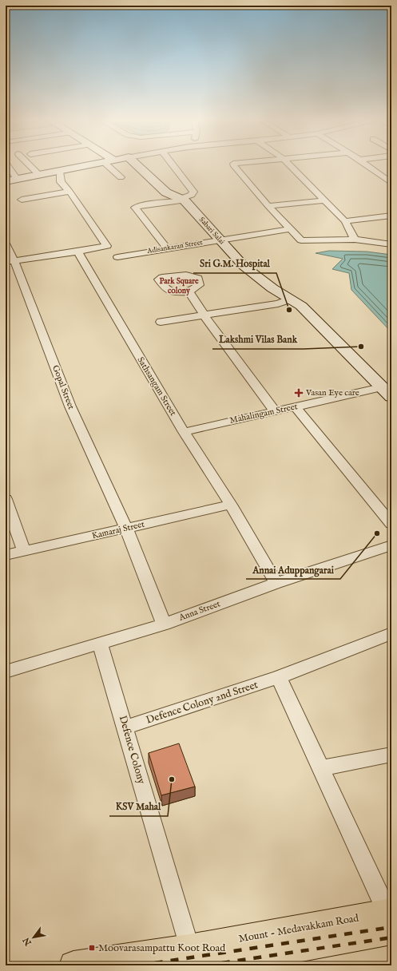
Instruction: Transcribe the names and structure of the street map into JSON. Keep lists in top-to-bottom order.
{
  "streets": {
    "main road": ["Sabari Salai", "Mount - Medavakkam Road"],
    "street": [
      "Adisankaran Street",
      "Sathsangam Street",
      "Gopal Street",
      "Mahalingam Street",
      "Kamaraj Street",
      "Anna Street",
      "Defence Colony 2nd Street",
      "Defence Colony"
    ]
  },
  "crossings": [
    ["Sabari Salai", "Adisankaran Street"],
    ["Sabari Salai", "Mahalingam Street"],
    ["Sathsangam Street", "Mahalingam Street"],
    ["Sathsangam Street", "Kamaraj Street"],
    ["Sathsangam Street", "Anna Street"],
    ["Gopal Street", "Kamaraj Street"],
    ["Gopal Street", "Anna Street"],
    ["Anna Street", "Defence Colony"],
    ["Defence Colony 2nd Street", "Defence Colony"],
    ["Defence Colony", "Mount - Medavakkam Road"]
  ],
  "districts": ["Park Square colony"],
  "places": {
    "other": [
      "Sri G.M. Hospital",
      "Lakshmi Vilas Bank",
      "Annai Aduppangarai",
      "KSV Mahal"
    ],
    "health": ["Vasan Eye care"],
    "transit": ["Moovarasampattu Koot Road"]
  },
  "north": "bottom left"
}
